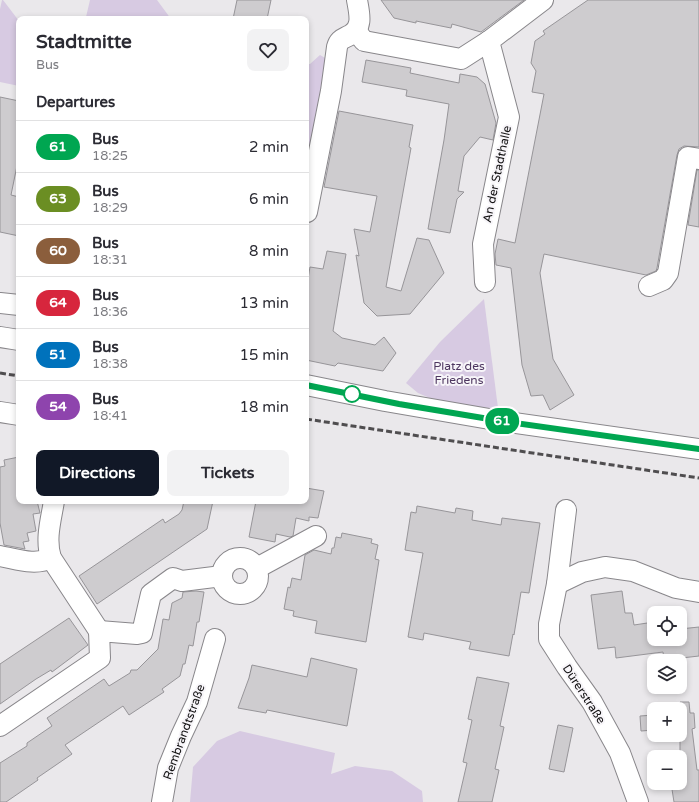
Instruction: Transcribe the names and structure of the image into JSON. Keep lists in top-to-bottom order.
{
  "streets": {
    "street": ["An der Stadthalle", "Dürerstraße", "Rembrandtstraße"]
  },
  "parks": ["Platz des Friedens"],
  "lines": ["bus line 61"],
  "page": {
    "on_map": "61",
    "heading": [
      ["Stadtmitte", "Bus"],
      "Departures"
    ],
    "list": [
      {
        "mark": "61",
        "name": "Bus",
        "note": "18:25",
        "value": "2 min"
      },
      {
        "mark": "63",
        "name": "Bus",
        "note": "18:29",
        "value": "6 min"
      },
      {
        "mark": "60",
        "name": "Bus",
        "note": "18:31",
        "value": "8 min"
      },
      {
        "mark": "64",
        "name": "Bus",
        "note": "18:36",
        "value": "13 min"
      },
      {
        "mark": "51",
        "name": "Bus",
        "note": "18:38",
        "value": "15 min"
      },
      {
        "mark": "54",
        "name": "Bus",
        "note": "18:41",
        "value": "18 min"
      }
    ],
    "buttons": ["Directions", "Tickets"],
    "map_buttons": ["+", "−"]
  }
}
